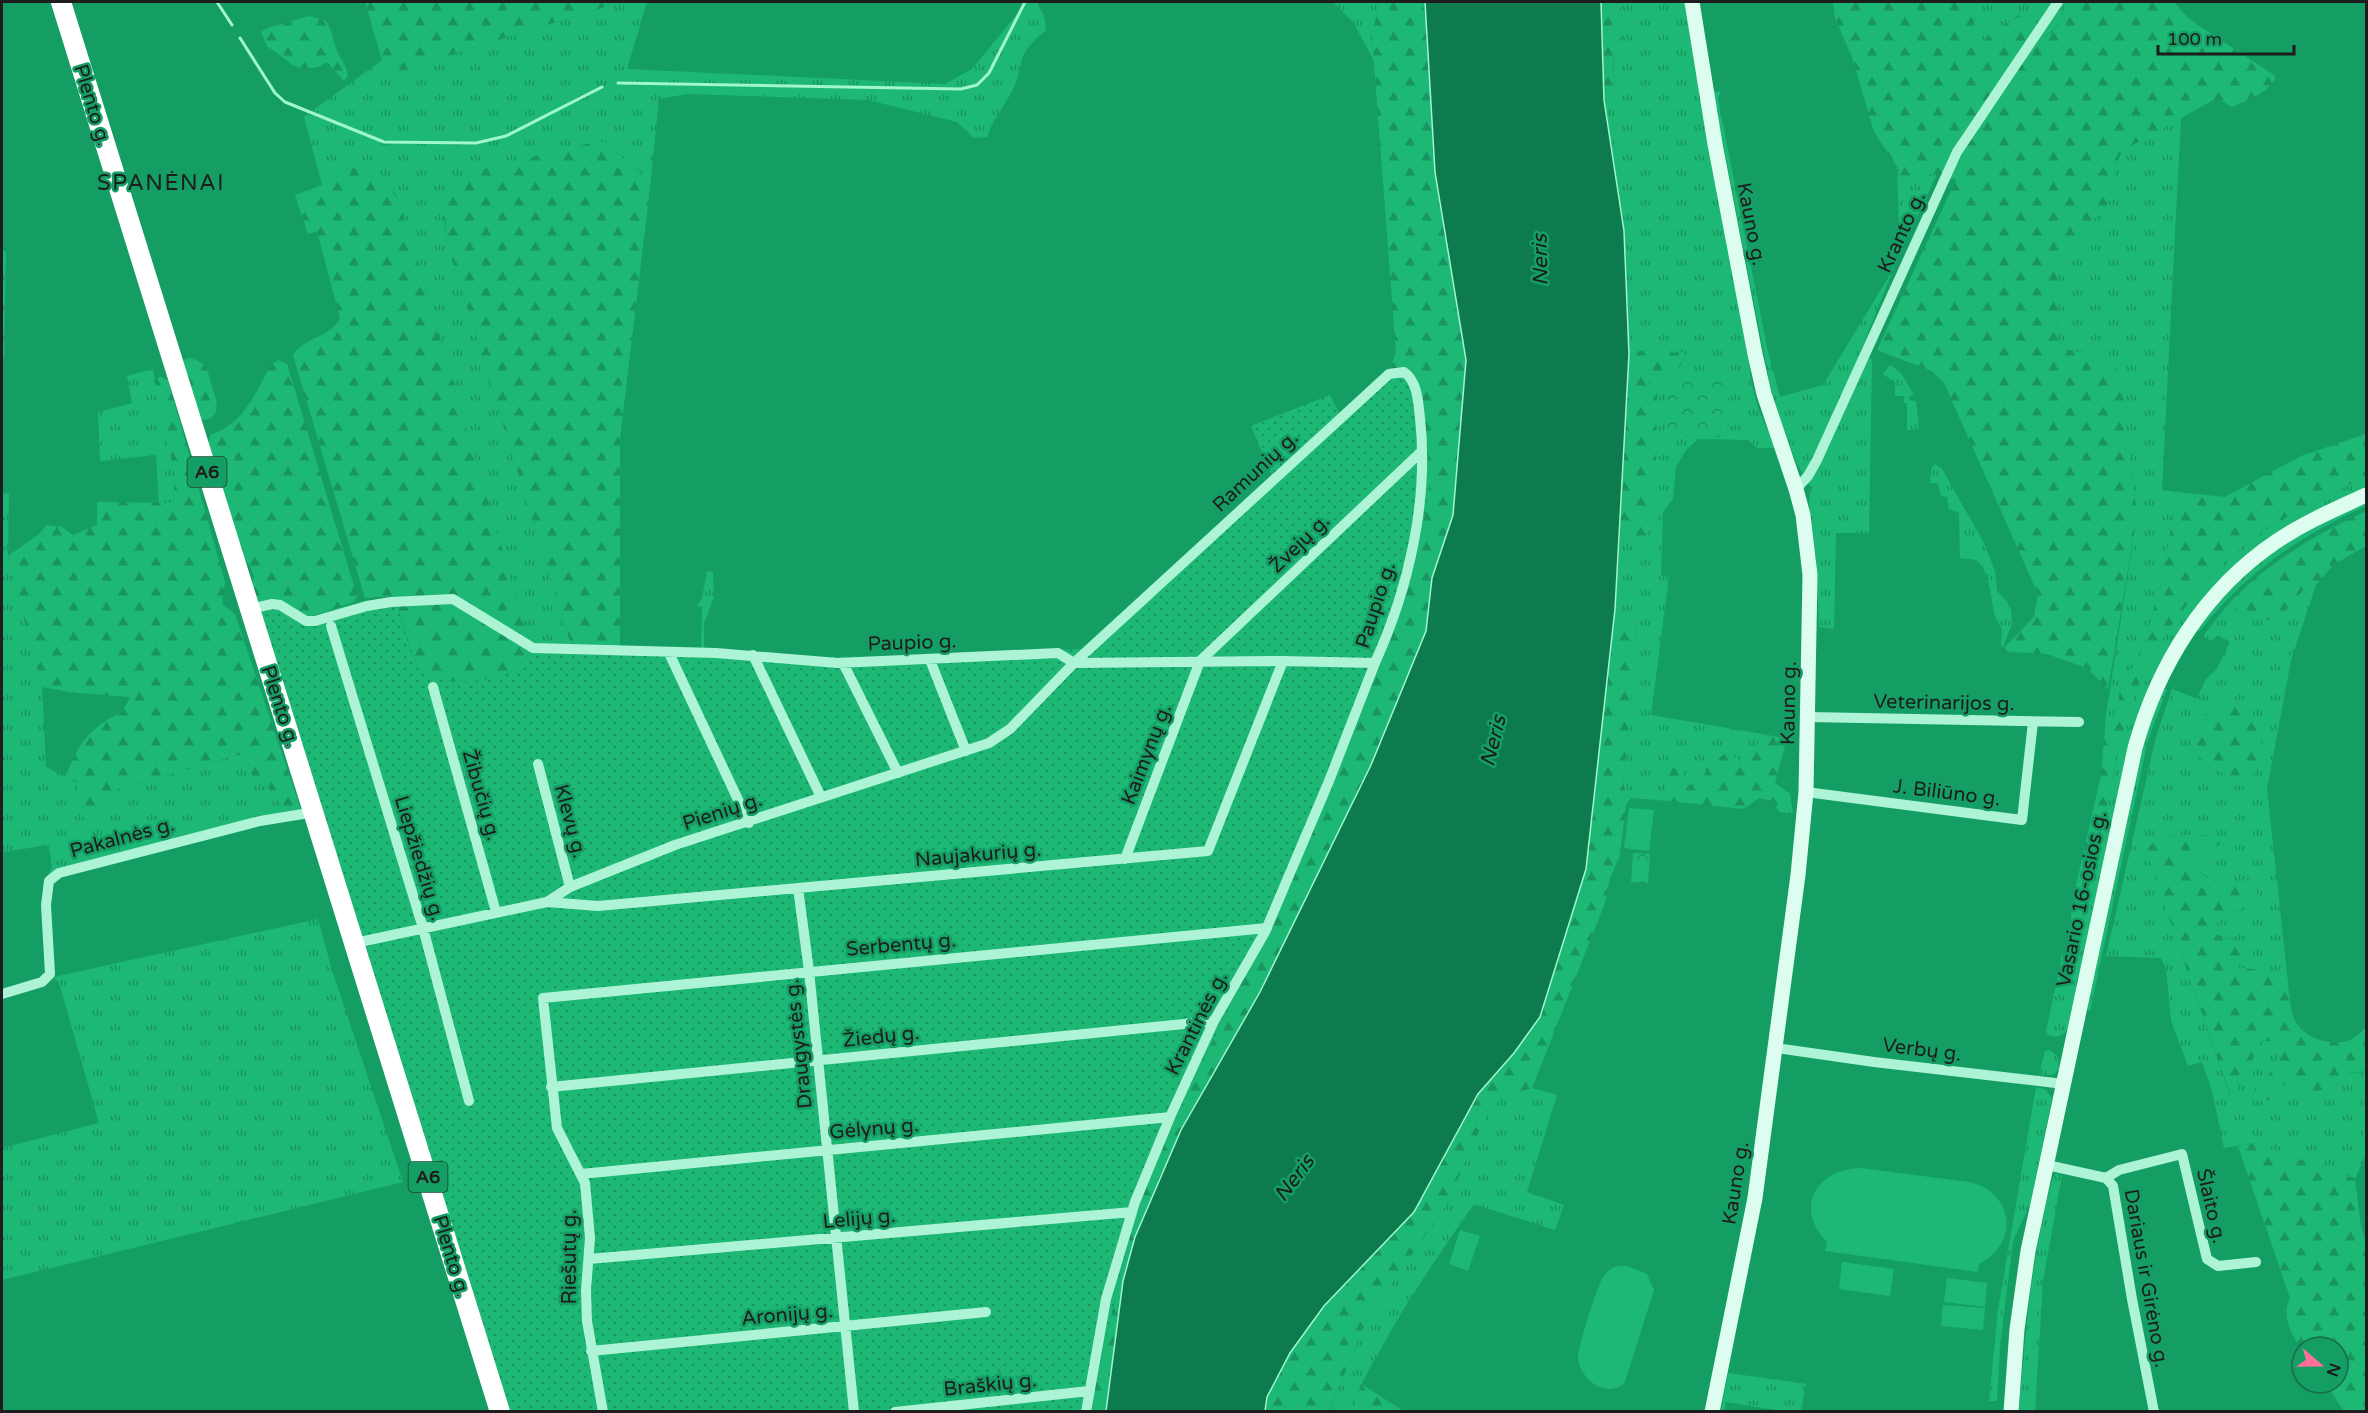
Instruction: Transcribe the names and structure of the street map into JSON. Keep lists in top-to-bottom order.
{
  "streets": {
    "highway": ["Plento g.", "A6"],
    "main road": ["Kauno g.", "Vasario 16-osios g."],
    "street": [
      "Kranto g.",
      "Ramunių g.",
      "Žvejų g.",
      "Paupio g.",
      "Veterinarijos g.",
      "Kaimynų g.",
      "J. Biliūno g.",
      "Žibučių g.",
      "Pienių g.",
      "Klevų g.",
      "Pakalnės g.",
      "Naujakurių g.",
      "Liepžiedžių g.",
      "Serbentų g.",
      "Krantinės g.",
      "Žiedų g.",
      "Draugystės g.",
      "Verbų g.",
      "Gėlynų g.",
      "Šlaito g.",
      "Lelijų g.",
      "Riešutų g.",
      "Dariaus ir Girėno g.",
      "Aronijų g.",
      "Braškių g."
    ]
  },
  "crossings": [
    ["Plento g.", "Paupio g."],
    ["Plento g.", "Pienių g."],
    ["Plento g.", "Pakalnės g."],
    ["Kauno g.", "Kranto g."],
    ["Kauno g.", "Veterinarijos g."],
    ["Kauno g.", "J. Biliūno g."],
    ["Kauno g.", "Verbų g."],
    ["Ramunių g.", "Žvejų g."],
    ["Ramunių g.", "Paupio g."],
    ["Ramunių g.", "Pienių g."],
    ["Žvejų g.", "Paupio g."],
    ["Žvejų g.", "Kaimynų g."],
    ["Paupio g.", "Kaimynų g."],
    ["Paupio g.", "Pienių g."],
    ["Paupio g.", "Naujakurių g."],
    ["Paupio g.", "Krantinės g."],
    ["Veterinarijos g.", "J. Biliūno g."],
    ["Kaimynų g.", "Naujakurių g."],
    ["Žibučių g.", "Pienių g."],
    ["Pienių g.", "Klevų g."],
    ["Pienių g.", "Naujakurių g."],
    ["Pienių g.", "Liepžiedžių g."],
    ["Naujakurių g.", "Draugystės g."],
    ["Vasario 16-osios g.", "Verbų g."],
    ["Vasario 16-osios g.", "Dariaus ir Girėno g."],
    ["Serbentų g.", "Krantinės g."],
    ["Serbentų g.", "Draugystės g."],
    ["Serbentų g.", "Riešutų g."],
    ["Krantinės g.", "Žiedų g."],
    ["Krantinės g.", "Gėlynų g."],
    ["Krantinės g.", "Lelijų g."],
    ["Krantinės g.", "Braškių g."],
    ["Žiedų g.", "Draugystės g."],
    ["Žiedų g.", "Riešutų g."],
    ["Draugystės g.", "Gėlynų g."],
    ["Draugystės g.", "Lelijų g."],
    ["Draugystės g.", "Aronijų g."],
    ["Gėlynų g.", "Riešutų g."],
    ["Šlaito g.", "Dariaus ir Girėno g."],
    ["Lelijų g.", "Riešutų g."],
    ["Riešutų g.", "Aronijų g."]
  ],
  "districts": ["SPANĖNAI"],
  "water": ["Neris"],
  "scale_bar": "100 m",
  "north": "right"
}
